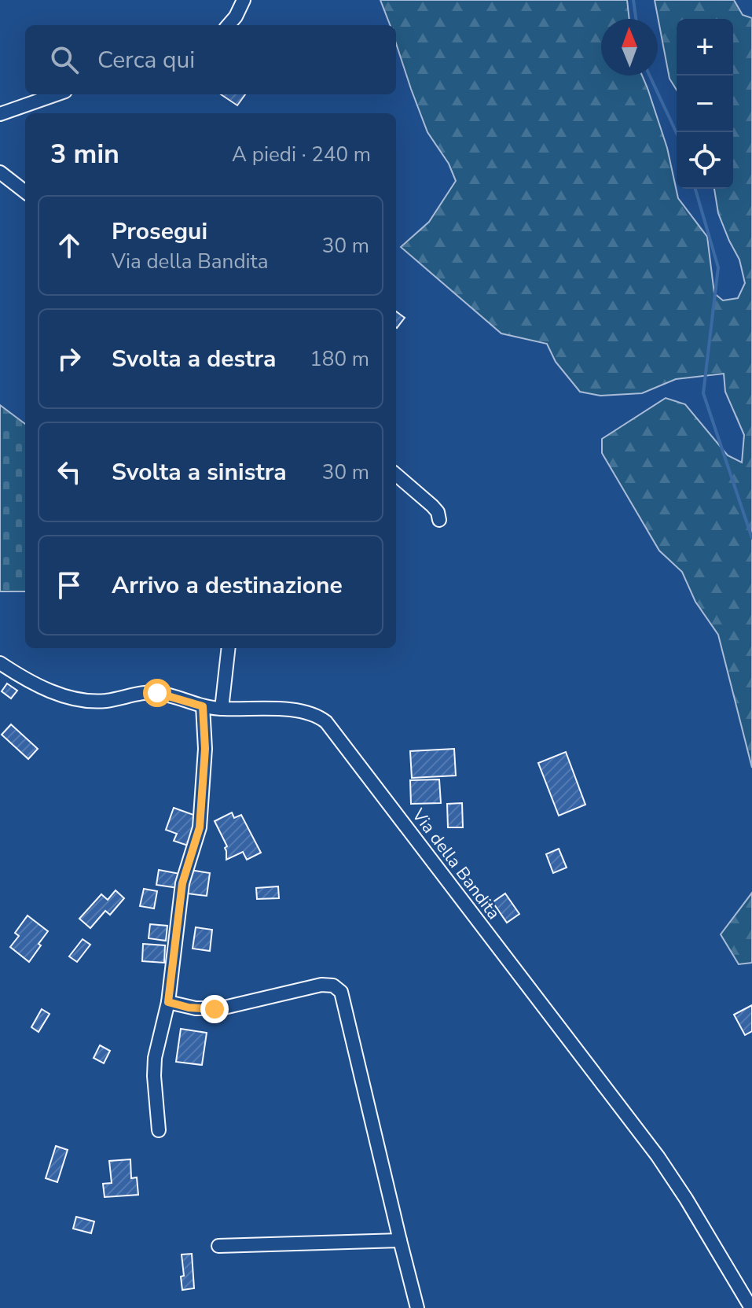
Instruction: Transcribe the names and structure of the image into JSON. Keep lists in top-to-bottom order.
{
  "streets": {
    "street": ["Via della Bandita"]
  },
  "north": "top",
  "page": {
    "map_buttons": ["+", "−"],
    "search": "Cerca qui",
    "heading": ["3 min", "A piedi · 240 m"],
    "list": [
      ["Prosegui", "Via della Bandita", "30 m"],
      ["Svolta a destra", "180 m"],
      ["Svolta a sinistra", "30 m"],
      "Arrivo a destinazione"
    ]
  }
}
